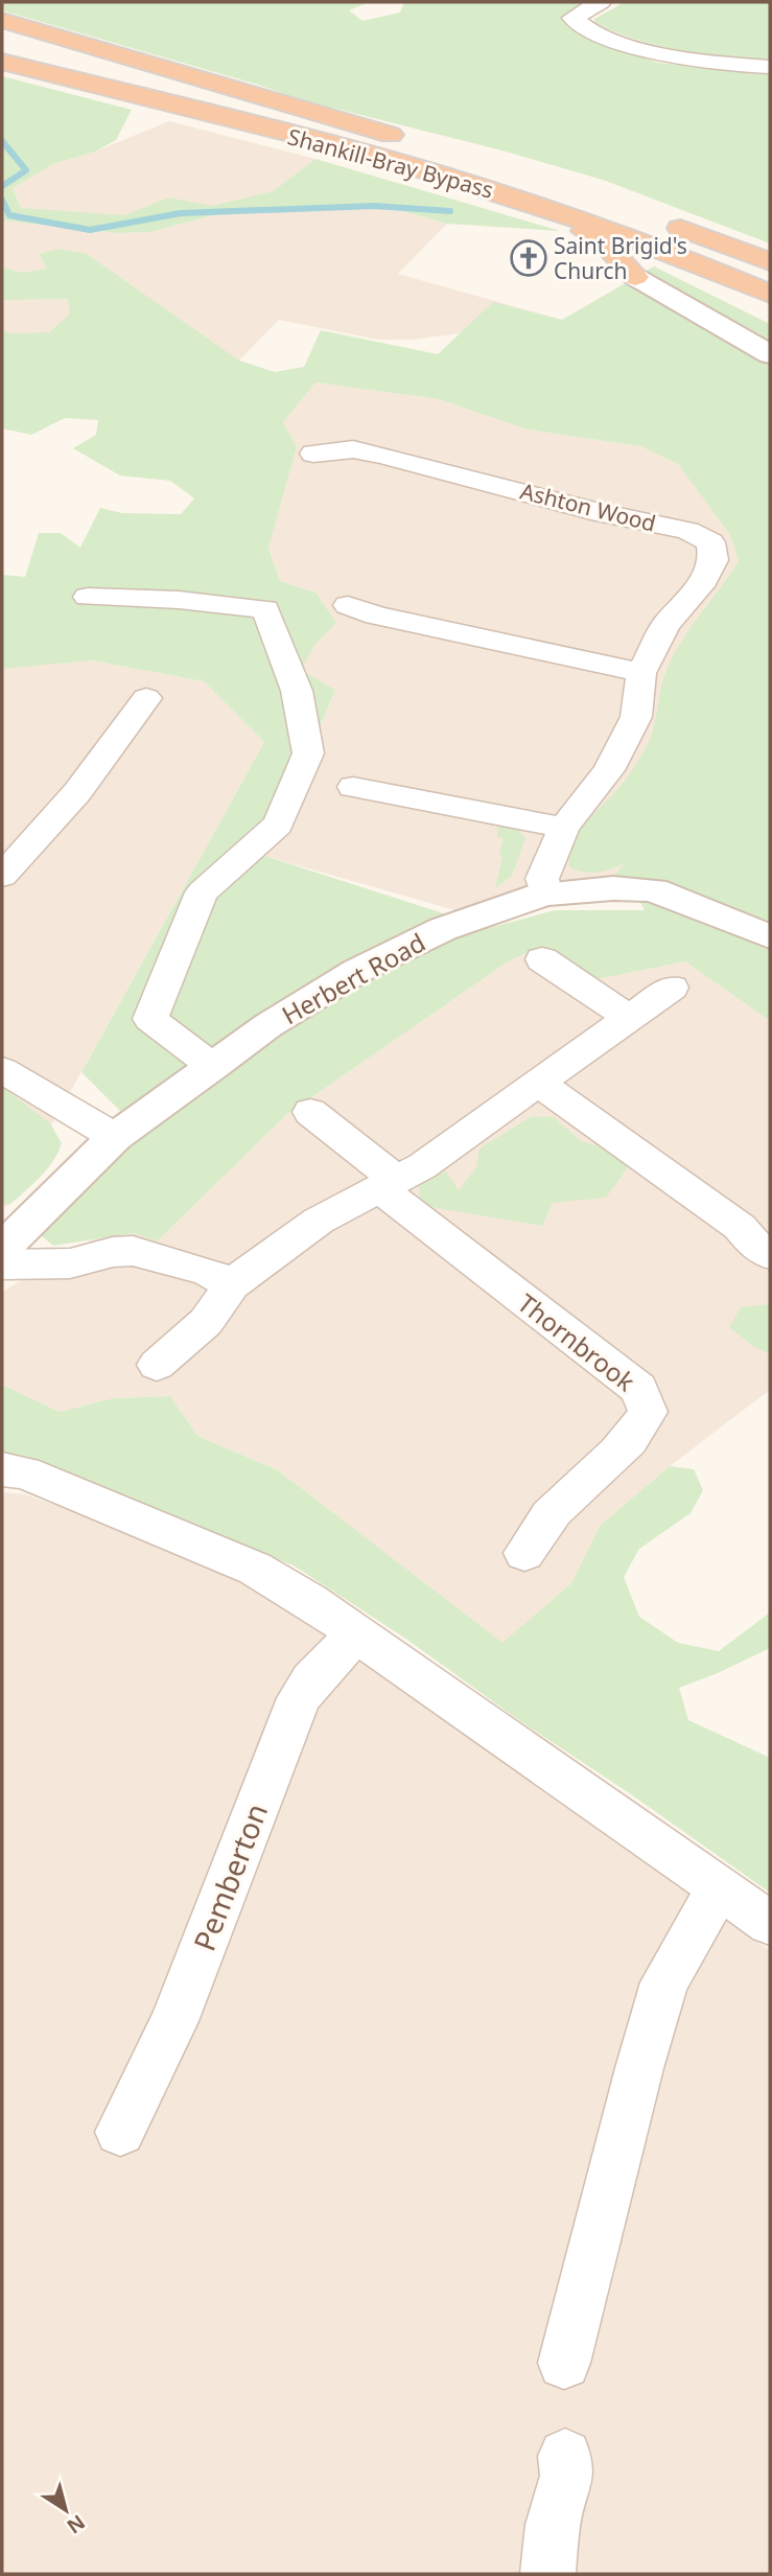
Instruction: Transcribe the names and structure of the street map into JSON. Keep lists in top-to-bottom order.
{
  "streets": {
    "highway": ["Shankill-Bray Bypass"],
    "street": [
      "Ashton Wood",
      "Herbert Road",
      "Thornbrook",
      "Pemberton"
    ]
  },
  "crossings": [
    ["Ashton Wood", "Herbert Road"]
  ],
  "places": {
    "church": ["Saint Brigid's Church"]
  },
  "north": "bottom right"
}
